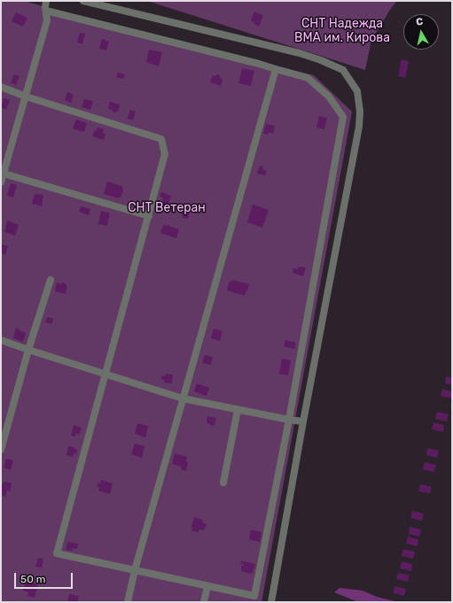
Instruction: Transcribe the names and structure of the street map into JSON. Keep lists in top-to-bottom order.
{
  "parks": ["СНТ Надежда ВМА им. Кирова", "СНТ Ветеран"],
  "scale_bar": "50 m",
  "north": "top"
}
